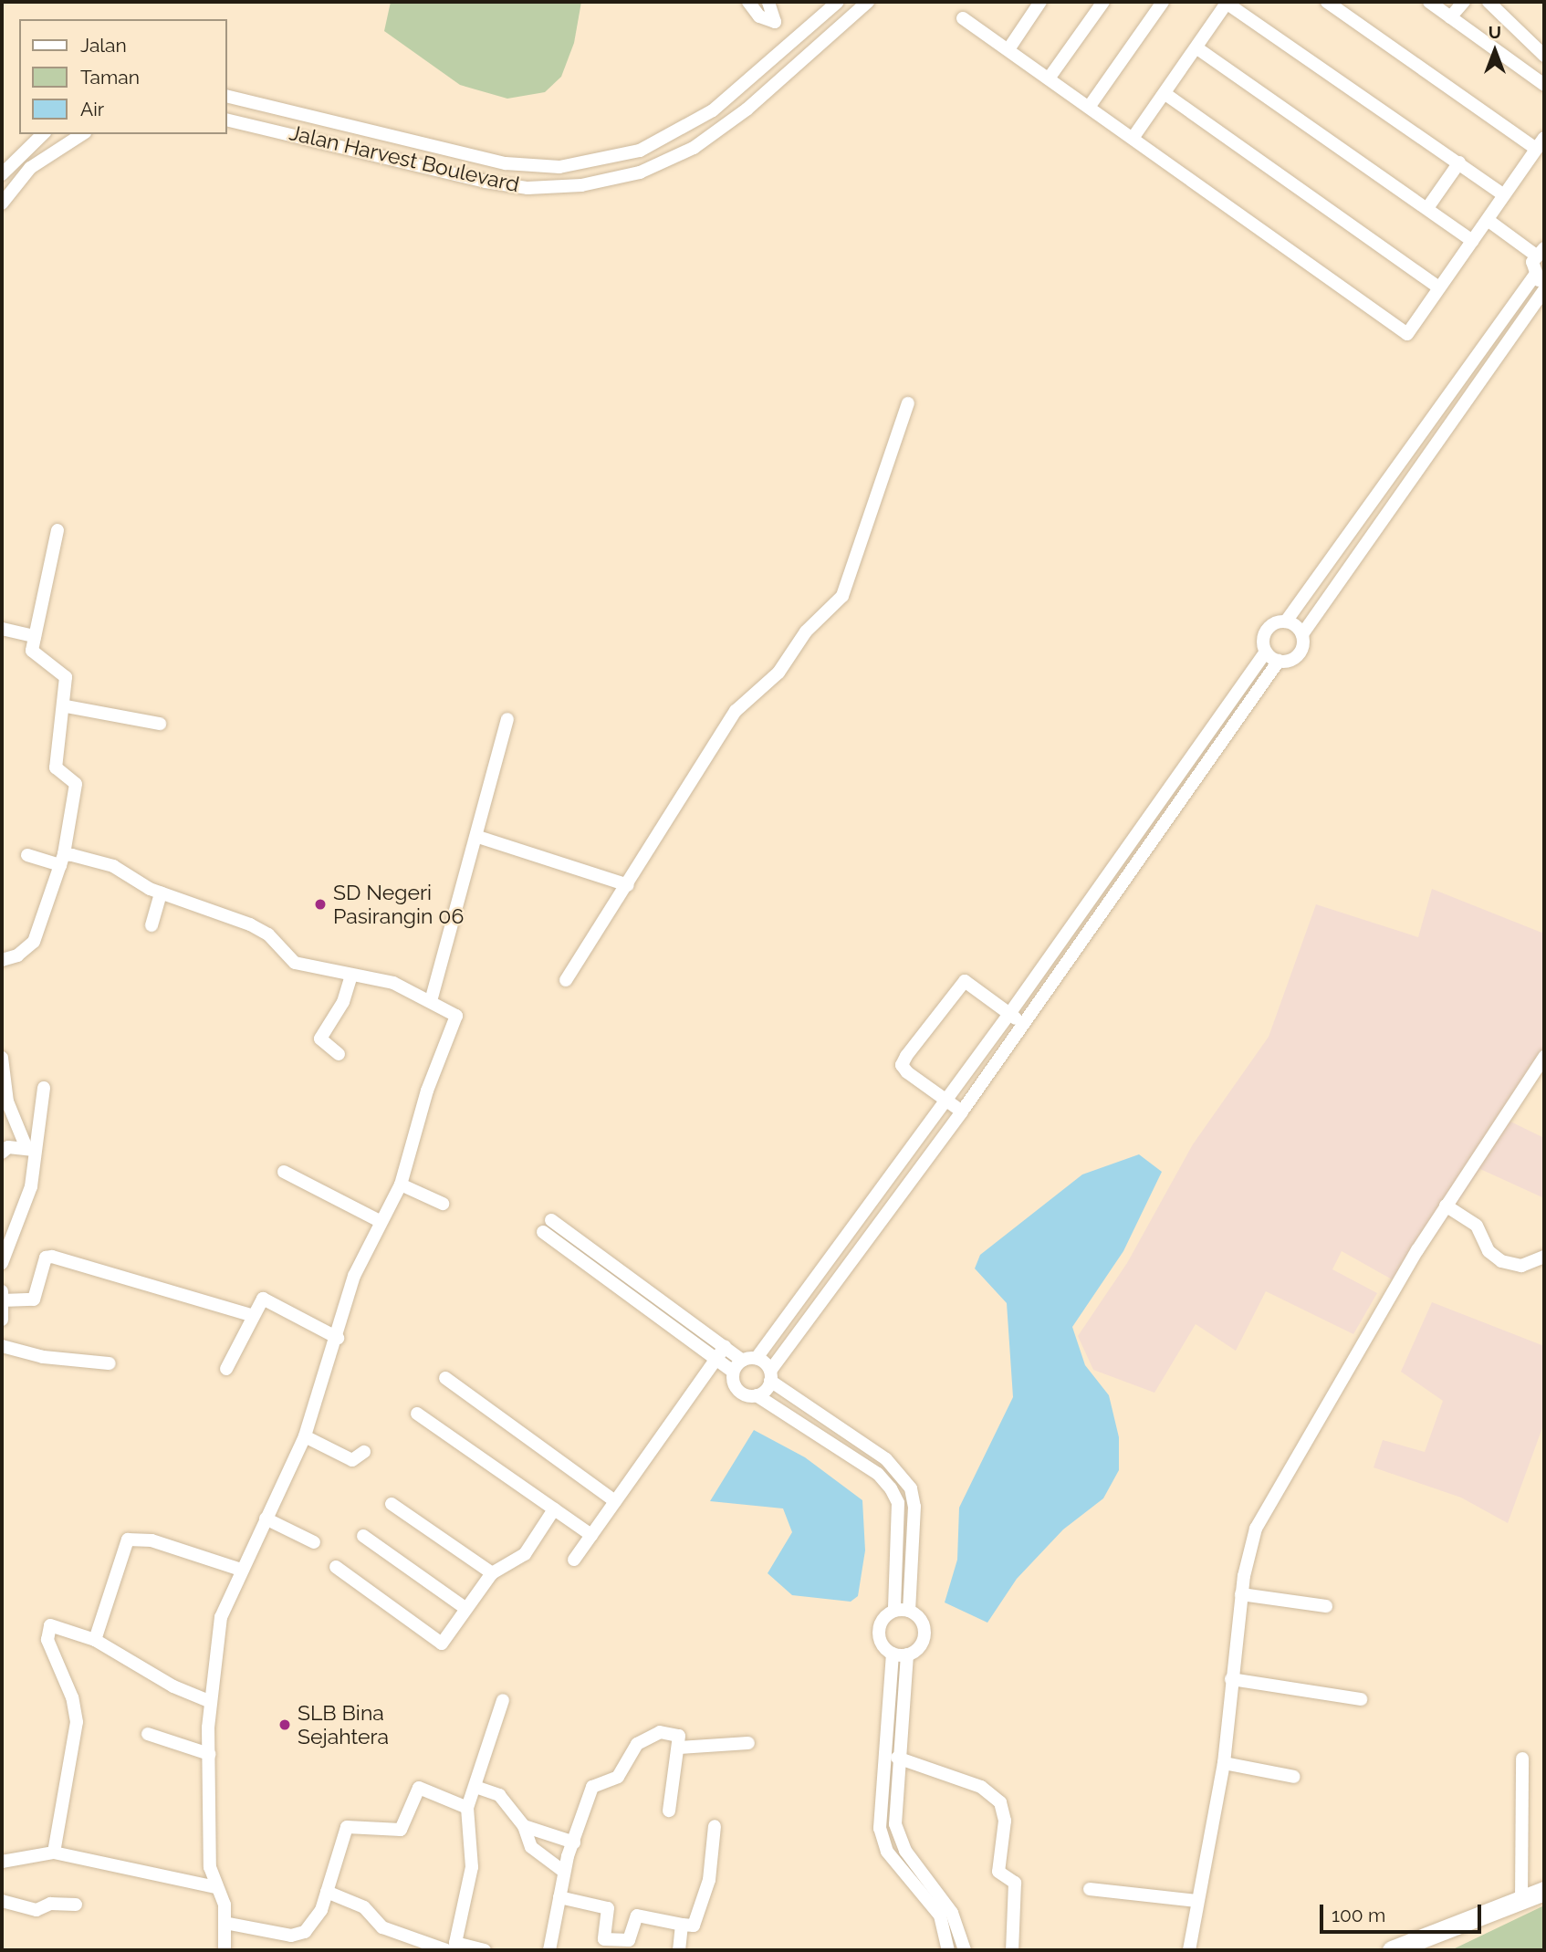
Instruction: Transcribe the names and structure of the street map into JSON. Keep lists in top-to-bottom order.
{
  "streets": {
    "street": ["Jalan Harvest Boulevard"]
  },
  "places": ["SD Negeri Pasirangin 06", "SLB Bina Sejahtera"],
  "legend": ["Jalan", "Taman", "Air"],
  "scale_bar": "100 m",
  "north": "top"
}
